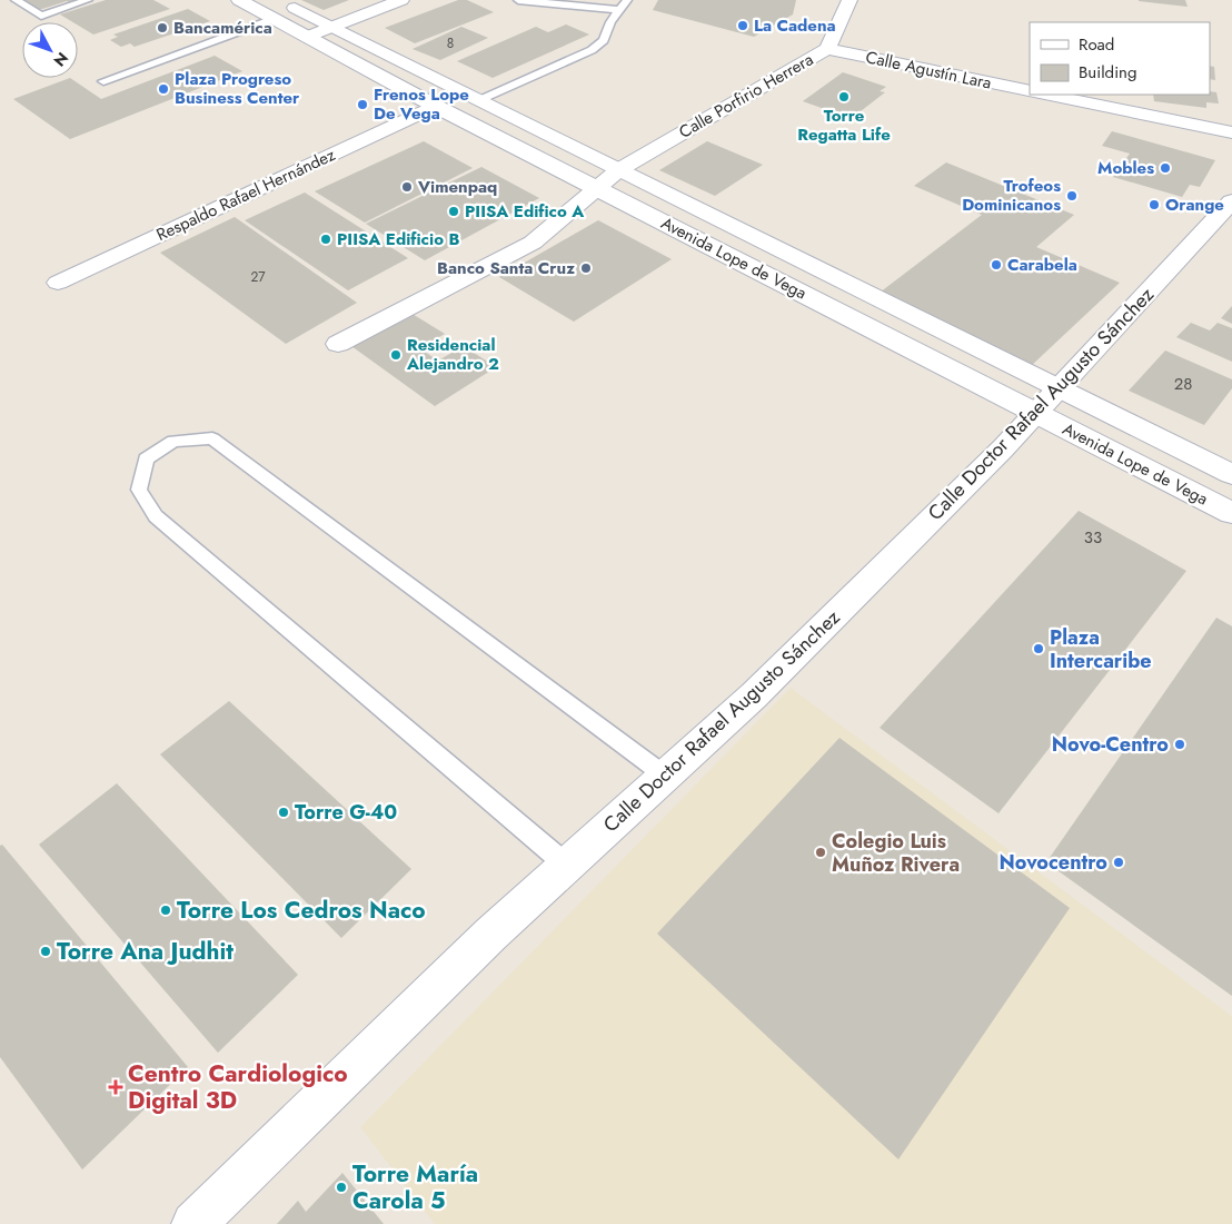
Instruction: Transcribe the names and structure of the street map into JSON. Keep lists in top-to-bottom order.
{
  "streets": {
    "street": [
      "Calle Agustín Lara",
      "Calle Porfirio Herrera",
      "Respaldo Rafael Hernández",
      "Avenida Lope de Vega",
      "Calle Doctor Rafael Augusto Sánchez"
    ]
  },
  "crossings": [
    ["Calle Agustín Lara", "Calle Porfirio Herrera"],
    ["Calle Porfirio Herrera", "Avenida Lope de Vega"],
    ["Respaldo Rafael Hernández", "Avenida Lope de Vega"],
    ["Avenida Lope de Vega", "Calle Doctor Rafael Augusto Sánchez"]
  ],
  "places": {
    "other": [
      "La Cadena",
      "Bancamérica",
      "Plaza Progreso Business Center",
      "Torre Regatta Life",
      "Frenos Lope De Vega",
      "Mobles",
      "Vimenpaq",
      "Trofeos Dominicanos",
      "Orange",
      "PIISA Edifico A",
      "PIISA Edificio B",
      "Carabela",
      "Banco Santa Cruz",
      "Residencial Alejandro 2",
      "Plaza Intercaribe",
      "Novo-Centro",
      "Torre G-40",
      "Colegio Luis Muñoz Rivera",
      "Novocentro",
      "Torre Los Cedros Naco",
      "Torre Ana Judhit",
      "Torre María Carola 5"
    ],
    "health": ["Centro Cardiologico Digital 3D"]
  },
  "house_numbers": [
    "8",
    "27",
    "28",
    "33"
  ],
  "legend": ["Road", "Building"],
  "north": "bottom right"
}
